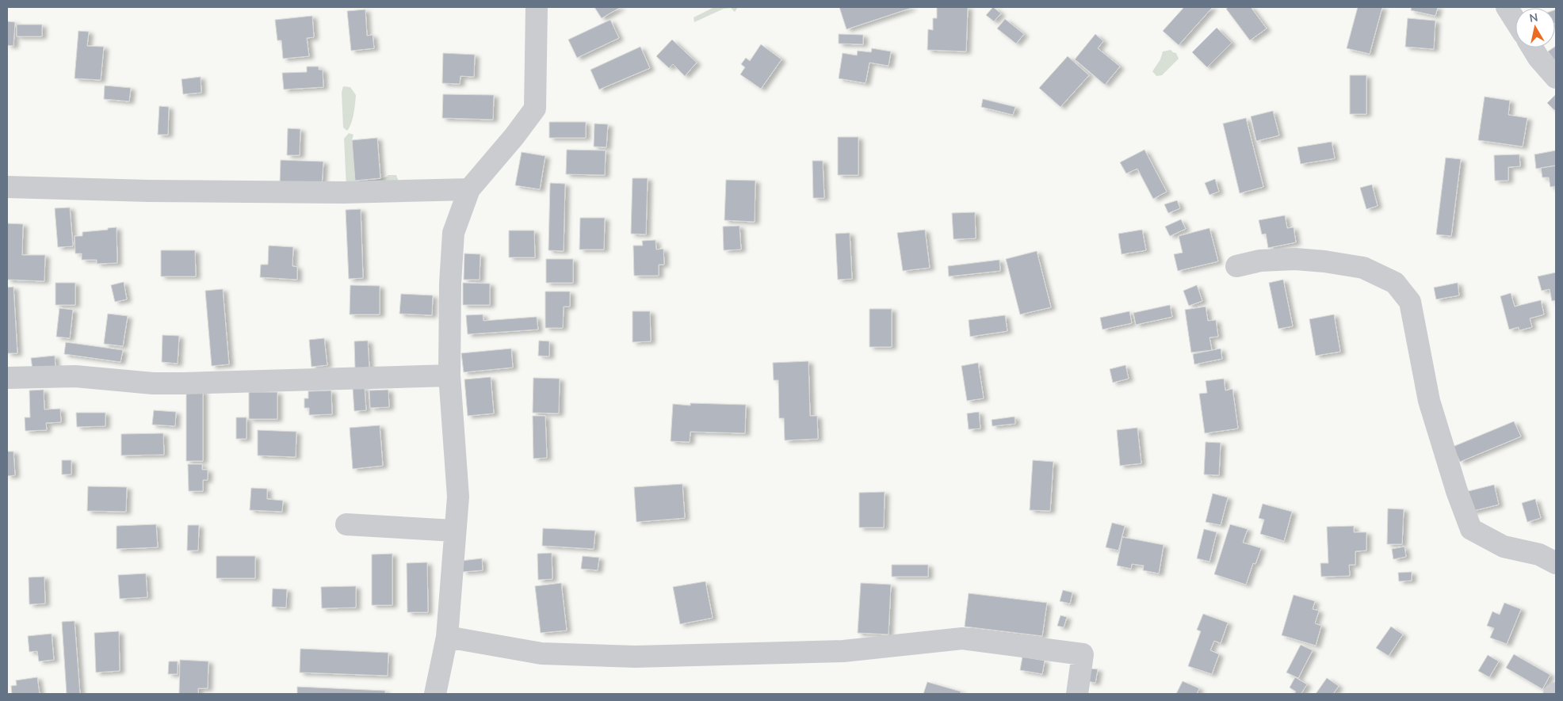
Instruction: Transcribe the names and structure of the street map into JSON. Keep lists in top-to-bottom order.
{
  "north": "top"
}
